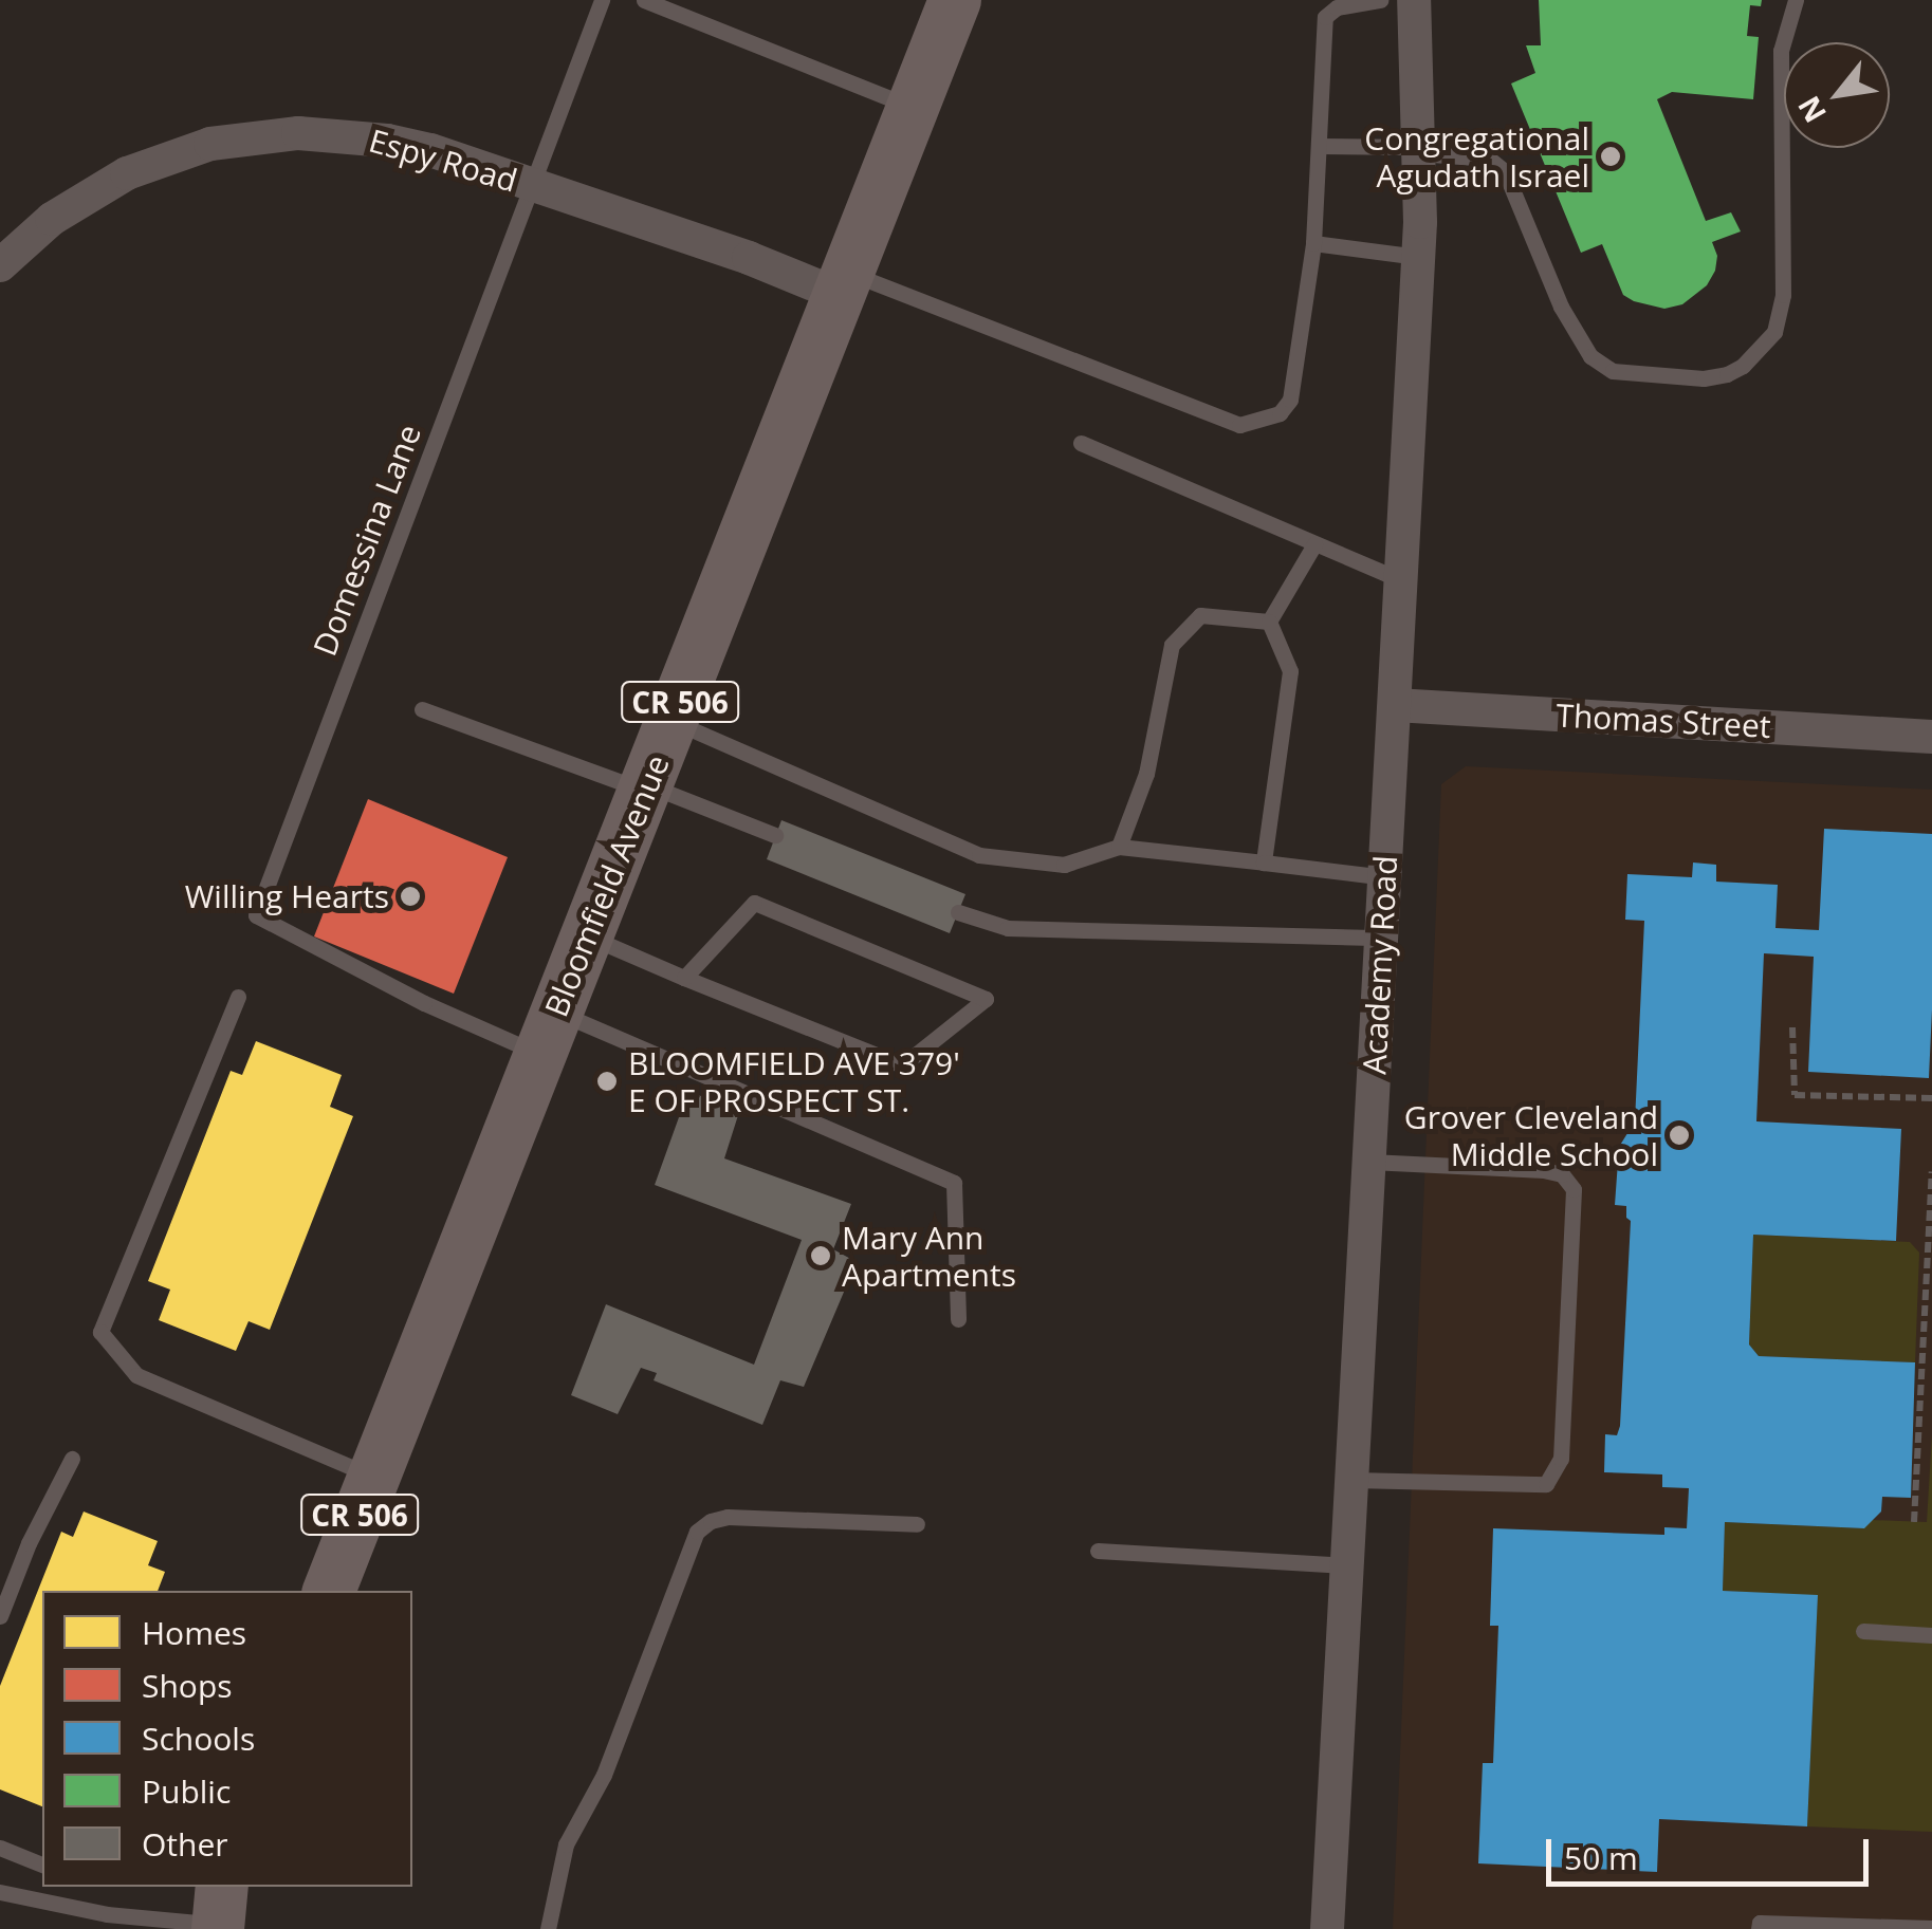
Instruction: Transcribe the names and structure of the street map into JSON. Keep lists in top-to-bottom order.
{
  "streets": {
    "main road": ["CR 506", "Bloomfield Avenue"],
    "street": ["Espy Road", "Thomas Street", "Academy Road"],
    "lane": ["Domessina Lane"]
  },
  "crossings": [
    ["Espy Road", "Domessina Lane"],
    ["Espy Road", "Bloomfield Avenue"],
    ["Domessina Lane", "Bloomfield Avenue"],
    ["Thomas Street", "Academy Road"]
  ],
  "places": [
    "Congregational Agudath Israel",
    "Willing Hearts",
    "BLOOMFIELD AVE 379' E OF PROSPECT ST.",
    "Grover Cleveland Middle School",
    "Mary Ann Apartments"
  ],
  "legend": [
    "Homes",
    "Shops",
    "Schools",
    "Public",
    "Other"
  ],
  "scale_bar": "50 m",
  "north": "bottom left"
}
